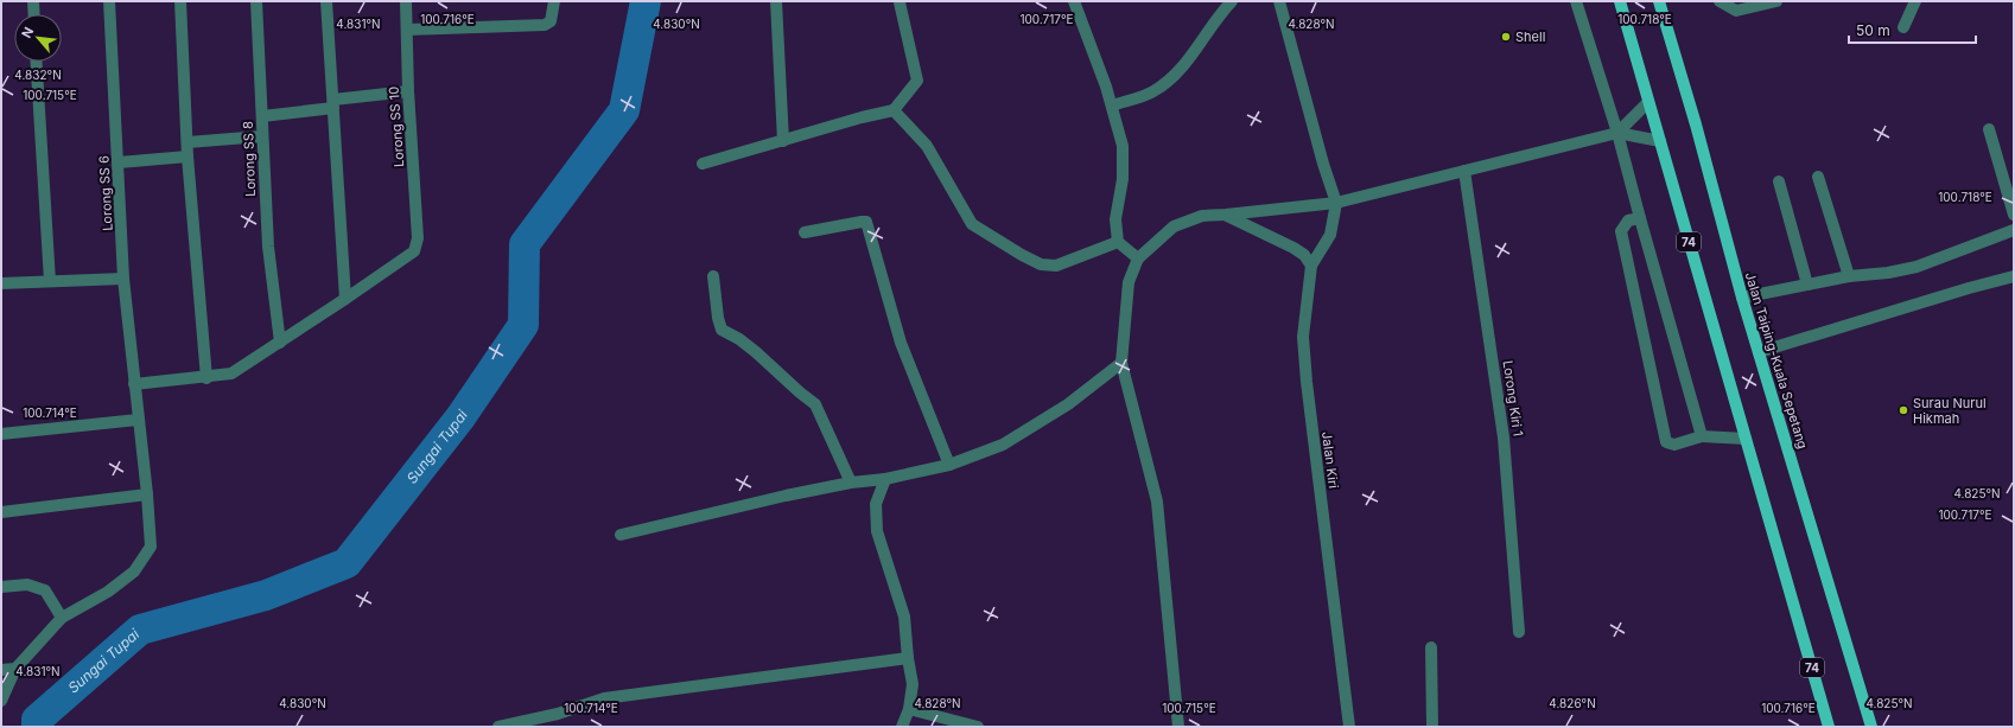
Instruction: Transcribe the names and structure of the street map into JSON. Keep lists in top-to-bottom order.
{
  "streets": {
    "main road": ["74", "Jalan Taiping-Kuala Sepetang"],
    "street": [
      "Lorong SS 10",
      "Lorong SS 8",
      "Lorong SS 6",
      "Lorong Kiri 1",
      "Jalan Kiri"
    ]
  },
  "water": ["Sungai Tupai"],
  "places": ["Shell", "Surau Nurul Hikmah"],
  "scale_bar": "50 m",
  "north": "top left",
  "coordinates": [
    "100.716°E",
    "100.717°E",
    "100.718°E",
    "4.831°N",
    "4.830°N",
    "4.828°N",
    "4.832°N",
    "100.715°E",
    "100.714°E",
    "4.825°N",
    "4.826°N"
  ]
}
